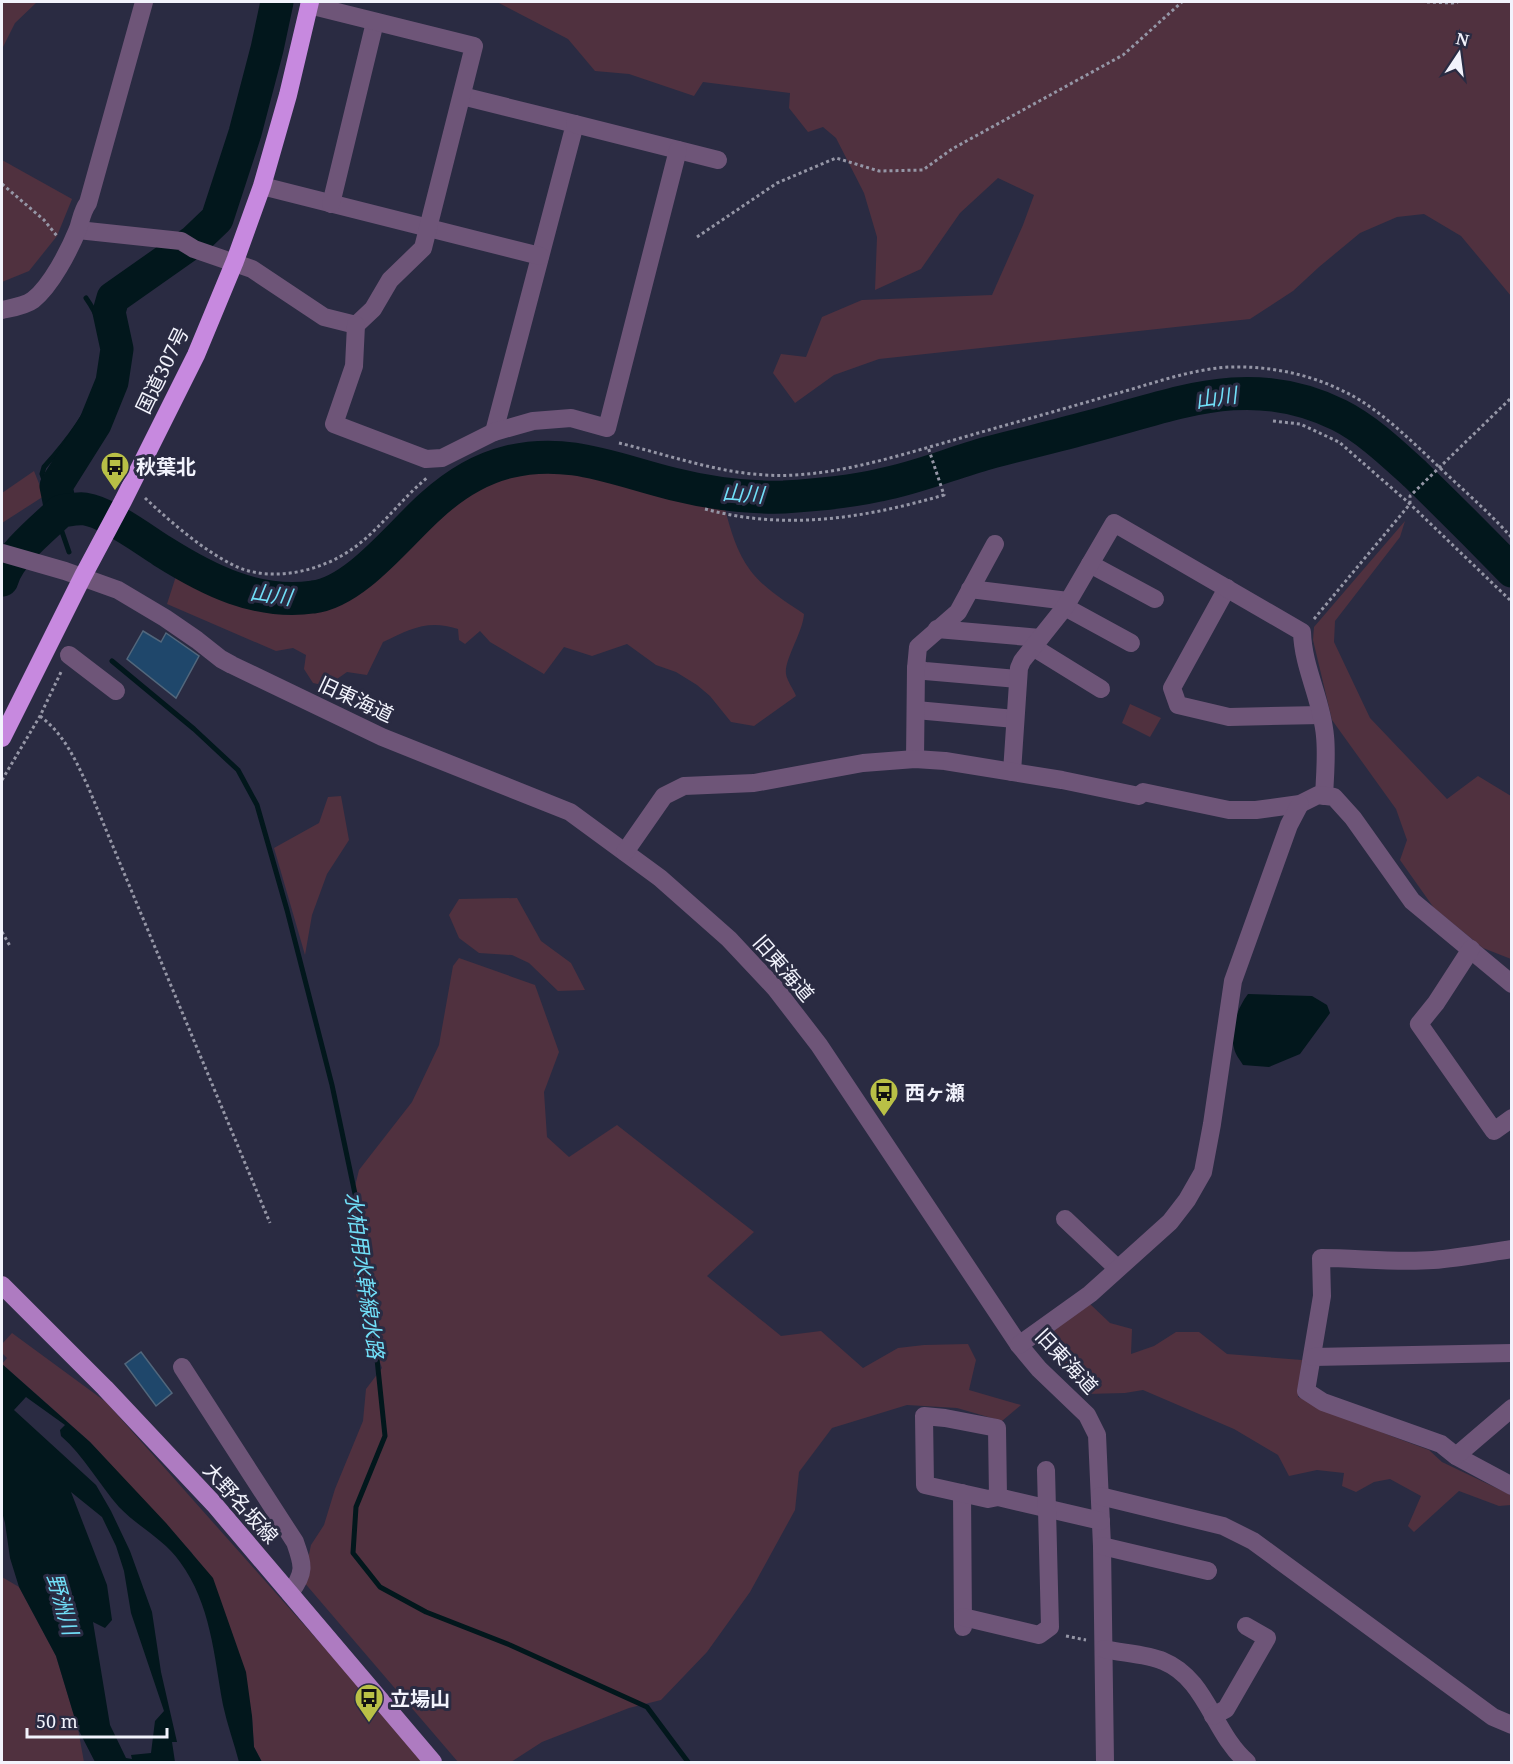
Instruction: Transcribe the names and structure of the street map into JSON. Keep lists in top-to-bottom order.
{
  "streets": {
    "highway": ["国道307号"],
    "main road": ["大野名坂線"],
    "street": ["旧東海道"]
  },
  "crossings": [
    ["国道307号", "旧東海道"]
  ],
  "water": ["山川", "水柏用水幹線水路", "野洲川"],
  "places": {
    "bus stop": ["秋葉北", "西ヶ瀬", "立場山"]
  },
  "scale_bar": "50 m",
  "north": "top"
}
